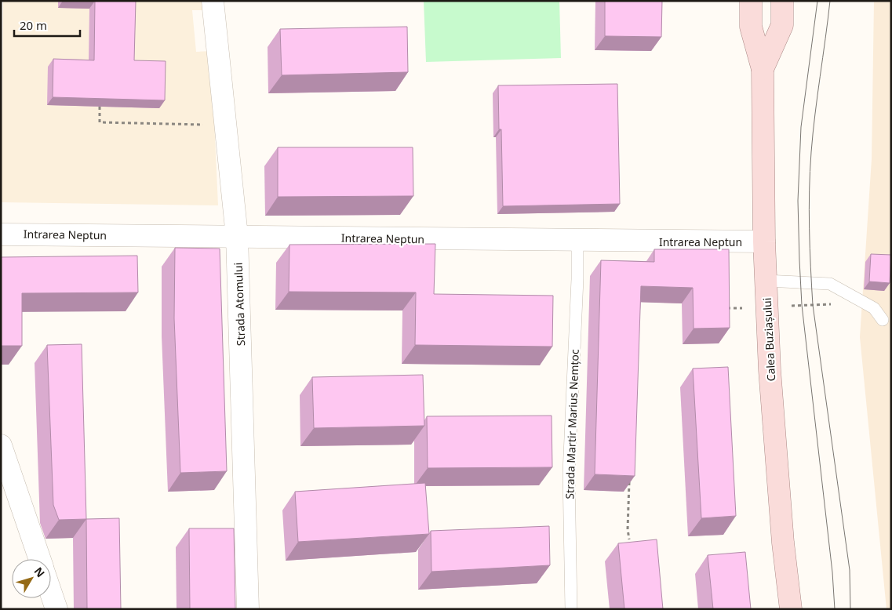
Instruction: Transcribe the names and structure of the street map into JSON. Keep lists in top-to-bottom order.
{
  "streets": {
    "main road": ["Calea Buziașului"],
    "street": ["Intrarea Neptun", "Strada Atomului"],
    "lane": ["Strada Martir Marius Nemțoc"]
  },
  "crossings": [
    ["Intrarea Neptun", "Strada Atomului"],
    ["Intrarea Neptun", "Calea Buziașului"],
    ["Intrarea Neptun", "Strada Martir Marius Nemțoc"]
  ],
  "scale_bar": "20 m",
  "north": "top right"
}
